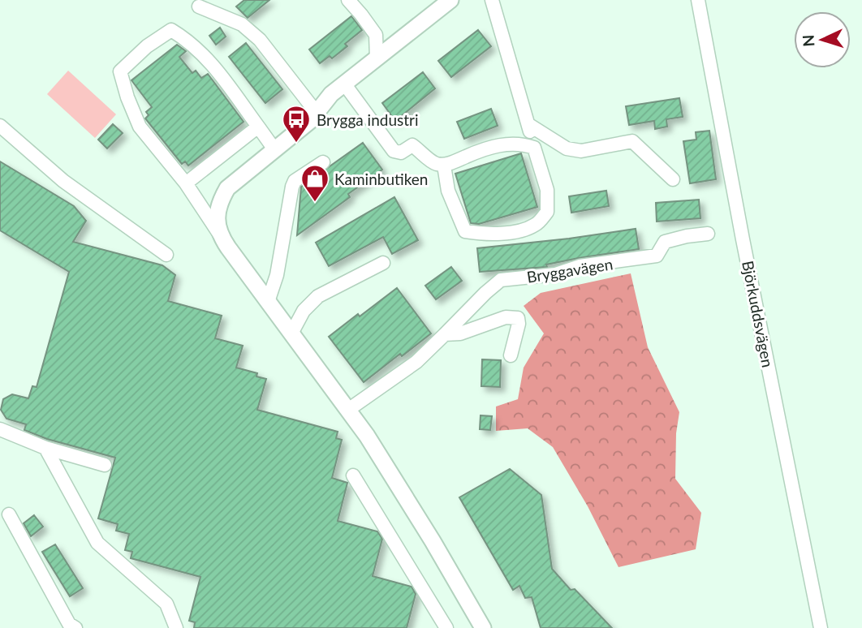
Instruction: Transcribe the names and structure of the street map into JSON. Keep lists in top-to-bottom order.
{
  "streets": {
    "street": ["Bryggavägen", "Björkuddsvägen"]
  },
  "places": {
    "bus stop": ["Brygga industri"],
    "shop": ["Kaminbutiken"]
  },
  "north": "left"
}
